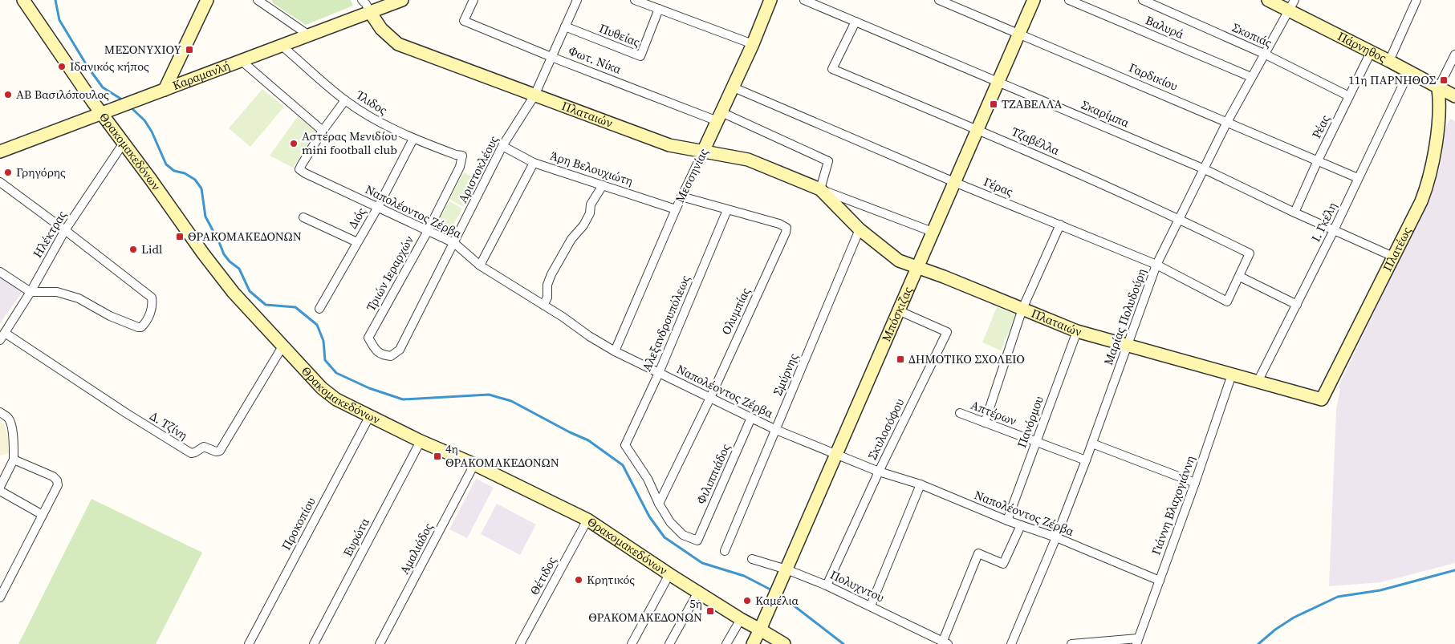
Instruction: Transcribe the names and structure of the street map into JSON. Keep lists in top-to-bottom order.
{
  "streets": {
    "street": [
      "Βαλυρά",
      "Πυθείας",
      "Σκοπιάς",
      "Πάρνηθος",
      "Φωτ. Νίκα",
      "Καραμανλή",
      "Γαρδικίου",
      "Ίλιδος",
      "Σκαρίμπα",
      "Πλαταιών",
      "Ρέας",
      "Τζαβέλλα",
      "Θρακομακεδόνων",
      "Άρη Βελουχιώτη",
      "Αριστοκλέους",
      "Μεσσηνίας",
      "Γέρας",
      "Ναπολέοντος Ζέρβα",
      "Διός",
      "Ι. Γκέλη",
      "Ηλέκτρας",
      "Πλατέως",
      "Τριών Ιεραρχών",
      "Ολυμπίας",
      "Μπόσκιζας",
      "Μαρίας Πολυδούρη",
      "Αλεξανδρουπόλεως",
      "Σμύρνης",
      "Απτέρων",
      "Πανόρμου",
      "Δ. Τζίνη",
      "Σκυλοσόφου",
      "Φιλιππιάδος",
      "Γιάννη Βλαχογιάννη",
      "Προκοπίου",
      "Ευρώτα",
      "Αμαλιάδος",
      "Θέτιδος",
      "Πολυχντου"
    ]
  },
  "crossings": [
    ["Βαλυρά", "Μαρίας Πολυδούρη"],
    ["Πυθείας", "Αριστοκλέους"],
    ["Σκοπιάς", "Ρέας"],
    ["Σκοπιάς", "Μαρίας Πολυδούρη"],
    ["Πάρνηθος", "Ρέας"],
    ["Πάρνηθος", "Ι. Γκέλη"],
    ["Πάρνηθος", "Πλατέως"],
    ["Πάρνηθος", "Μαρίας Πολυδούρη"],
    ["Φωτ. Νίκα", "Πλαταιών"],
    ["Φωτ. Νίκα", "Αριστοκλέους"],
    ["Φωτ. Νίκα", "Μεσσηνίας"],
    ["Καραμανλή", "Ίλιδος"],
    ["Καραμανλή", "Πλαταιών"],
    ["Καραμανλή", "Θρακομακεδόνων"],
    ["Γαρδικίου", "Ρέας"],
    ["Γαρδικίου", "Ι. Γκέλη"],
    ["Γαρδικίου", "Μπόσκιζας"],
    ["Γαρδικίου", "Μαρίας Πολυδούρη"],
    ["Ίλιδος", "Διός"],
    ["Ίλιδος", "Τριών Ιεραρχών"],
    ["Σκαρίμπα", "Ρέας"],
    ["Σκαρίμπα", "Τζαβέλλα"],
    ["Σκαρίμπα", "Ι. Γκέλη"],
    ["Σκαρίμπα", "Πλατέως"],
    ["Σκαρίμπα", "Μπόσκιζας"],
    ["Σκαρίμπα", "Μαρίας Πολυδούρη"],
    ["Πλαταιών", "Αριστοκλέους"],
    ["Πλαταιών", "Μεσσηνίας"],
    ["Πλαταιών", "Ι. Γκέλη"],
    ["Πλαταιών", "Πλατέως"],
    ["Πλαταιών", "Μπόσκιζας"],
    ["Πλαταιών", "Μαρίας Πολυδούρη"],
    ["Πλαταιών", "Σμύρνης"],
    ["Πλαταιών", "Πανόρμου"],
    ["Πλαταιών", "Γιάννη Βλαχογιάννη"],
    ["Τζαβέλλα", "Γέρας"],
    ["Τζαβέλλα", "Μπόσκιζας"],
    ["Τζαβέλλα", "Μαρίας Πολυδούρη"],
    ["Θρακομακεδόνων", "Ηλέκτρας"],
    ["Θρακομακεδόνων", "Μπόσκιζας"],
    ["Θρακομακεδόνων", "Δ. Τζίνη"],
    ["Θρακομακεδόνων", "Προκοπίου"],
    ["Θρακομακεδόνων", "Ευρώτα"],
    ["Θρακομακεδόνων", "Αμαλιάδος"],
    ["Θρακομακεδόνων", "Θέτιδος"],
    ["Άρη Βελουχιώτη", "Αριστοκλέους"],
    ["Άρη Βελουχιώτη", "Μεσσηνίας"],
    ["Αριστοκλέους", "Ναπολέοντος Ζέρβα"],
    ["Αριστοκλέους", "Τριών Ιεραρχών"],
    ["Μεσσηνίας", "Γέρας"],
    ["Μεσσηνίας", "Ναπολέοντος Ζέρβα"],
    ["Μεσσηνίας", "Ολυμπίας"],
    ["Γέρας", "Μπόσκιζας"],
    ["Γέρας", "Μαρίας Πολυδούρη"],
    ["Ναπολέοντος Ζέρβα", "Διός"],
    ["Ναπολέοντος Ζέρβα", "Τριών Ιεραρχών"],
    ["Ναπολέοντος Ζέρβα", "Ολυμπίας"],
    ["Ναπολέοντος Ζέρβα", "Μπόσκιζας"],
    ["Ναπολέοντος Ζέρβα", "Μαρίας Πολυδούρη"],
    ["Ναπολέοντος Ζέρβα", "Αλεξανδρουπόλεως"],
    ["Ναπολέοντος Ζέρβα", "Σμύρνης"],
    ["Ναπολέοντος Ζέρβα", "Πανόρμου"],
    ["Ναπολέοντος Ζέρβα", "Σκυλοσόφου"],
    ["Ναπολέοντος Ζέρβα", "Φιλιππιάδος"],
    ["Ναπολέοντος Ζέρβα", "Γιάννη Βλαχογιάννη"],
    ["Ηλέκτρας", "Δ. Τζίνη"],
    ["Ολυμπίας", "Αλεξανδρουπόλεως"],
    ["Ολυμπίας", "Φιλιππιάδος"],
    ["Μπόσκιζας", "Σκυλοσόφου"],
    ["Μπόσκιζας", "Πολυχντου"],
    ["Μαρίας Πολυδούρη", "Απτέρων"],
    ["Αλεξανδρουπόλεως", "Φιλιππιάδος"],
    ["Απτέρων", "Πανόρμου"],
    ["Σκυλοσόφου", "Πολυχντου"]
  ],
  "places": {
    "transit": [
      "ΜΕΣΟΝΥΧΙΟΥ",
      "11η ΠΑΡΝΗΘΟΣ",
      "ΤΖΑΒΕΛΛΑ",
      "ΘΡΑΚΟΜΑΚΕΔΟΝΩΝ",
      "ΔΗΜΟΤΙΚΟ ΣΧΟΛΕΙΟ",
      "4η ΘΡΑΚΟΜΑΚΕΔΟΝΩΝ",
      "5η ΘΡΑΚΟΜΑΚΕΔΟΝΩΝ"
    ],
    "other": [
      "Ιδανικός κήπος",
      "ΑΒ Βασιλόπουλος",
      "Αστέρας Μενιδίου mini football club",
      "Γρηγόρης",
      "Lidl",
      "Κρητικός",
      "Καμέλια"
    ]
  }
}
